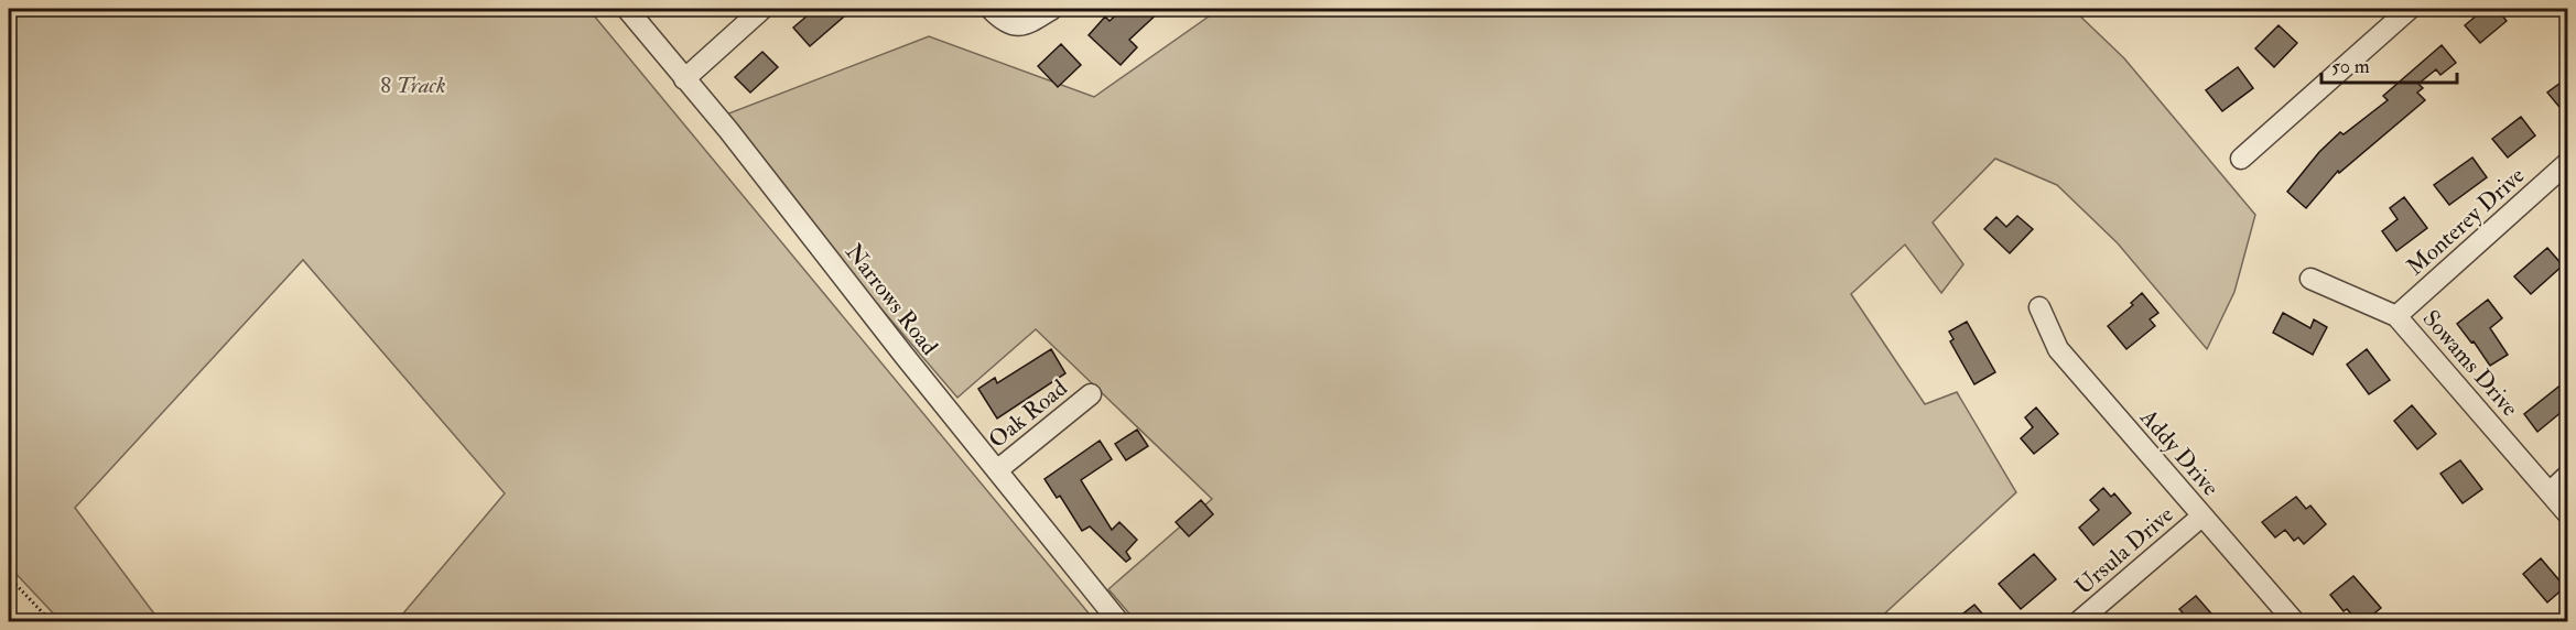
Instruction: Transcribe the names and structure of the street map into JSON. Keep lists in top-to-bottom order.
{
  "streets": {
    "street": [
      "Monterey Drive",
      "Narrows Road",
      "Sowams Drive",
      "Oak Road",
      "Addy Drive",
      "Ursula Drive"
    ]
  },
  "crossings": [
    ["Monterey Drive", "Sowams Drive"],
    ["Narrows Road", "Oak Road"],
    ["Addy Drive", "Ursula Drive"]
  ],
  "parks": ["8 Track"],
  "scale_bar": "50 m"
}
